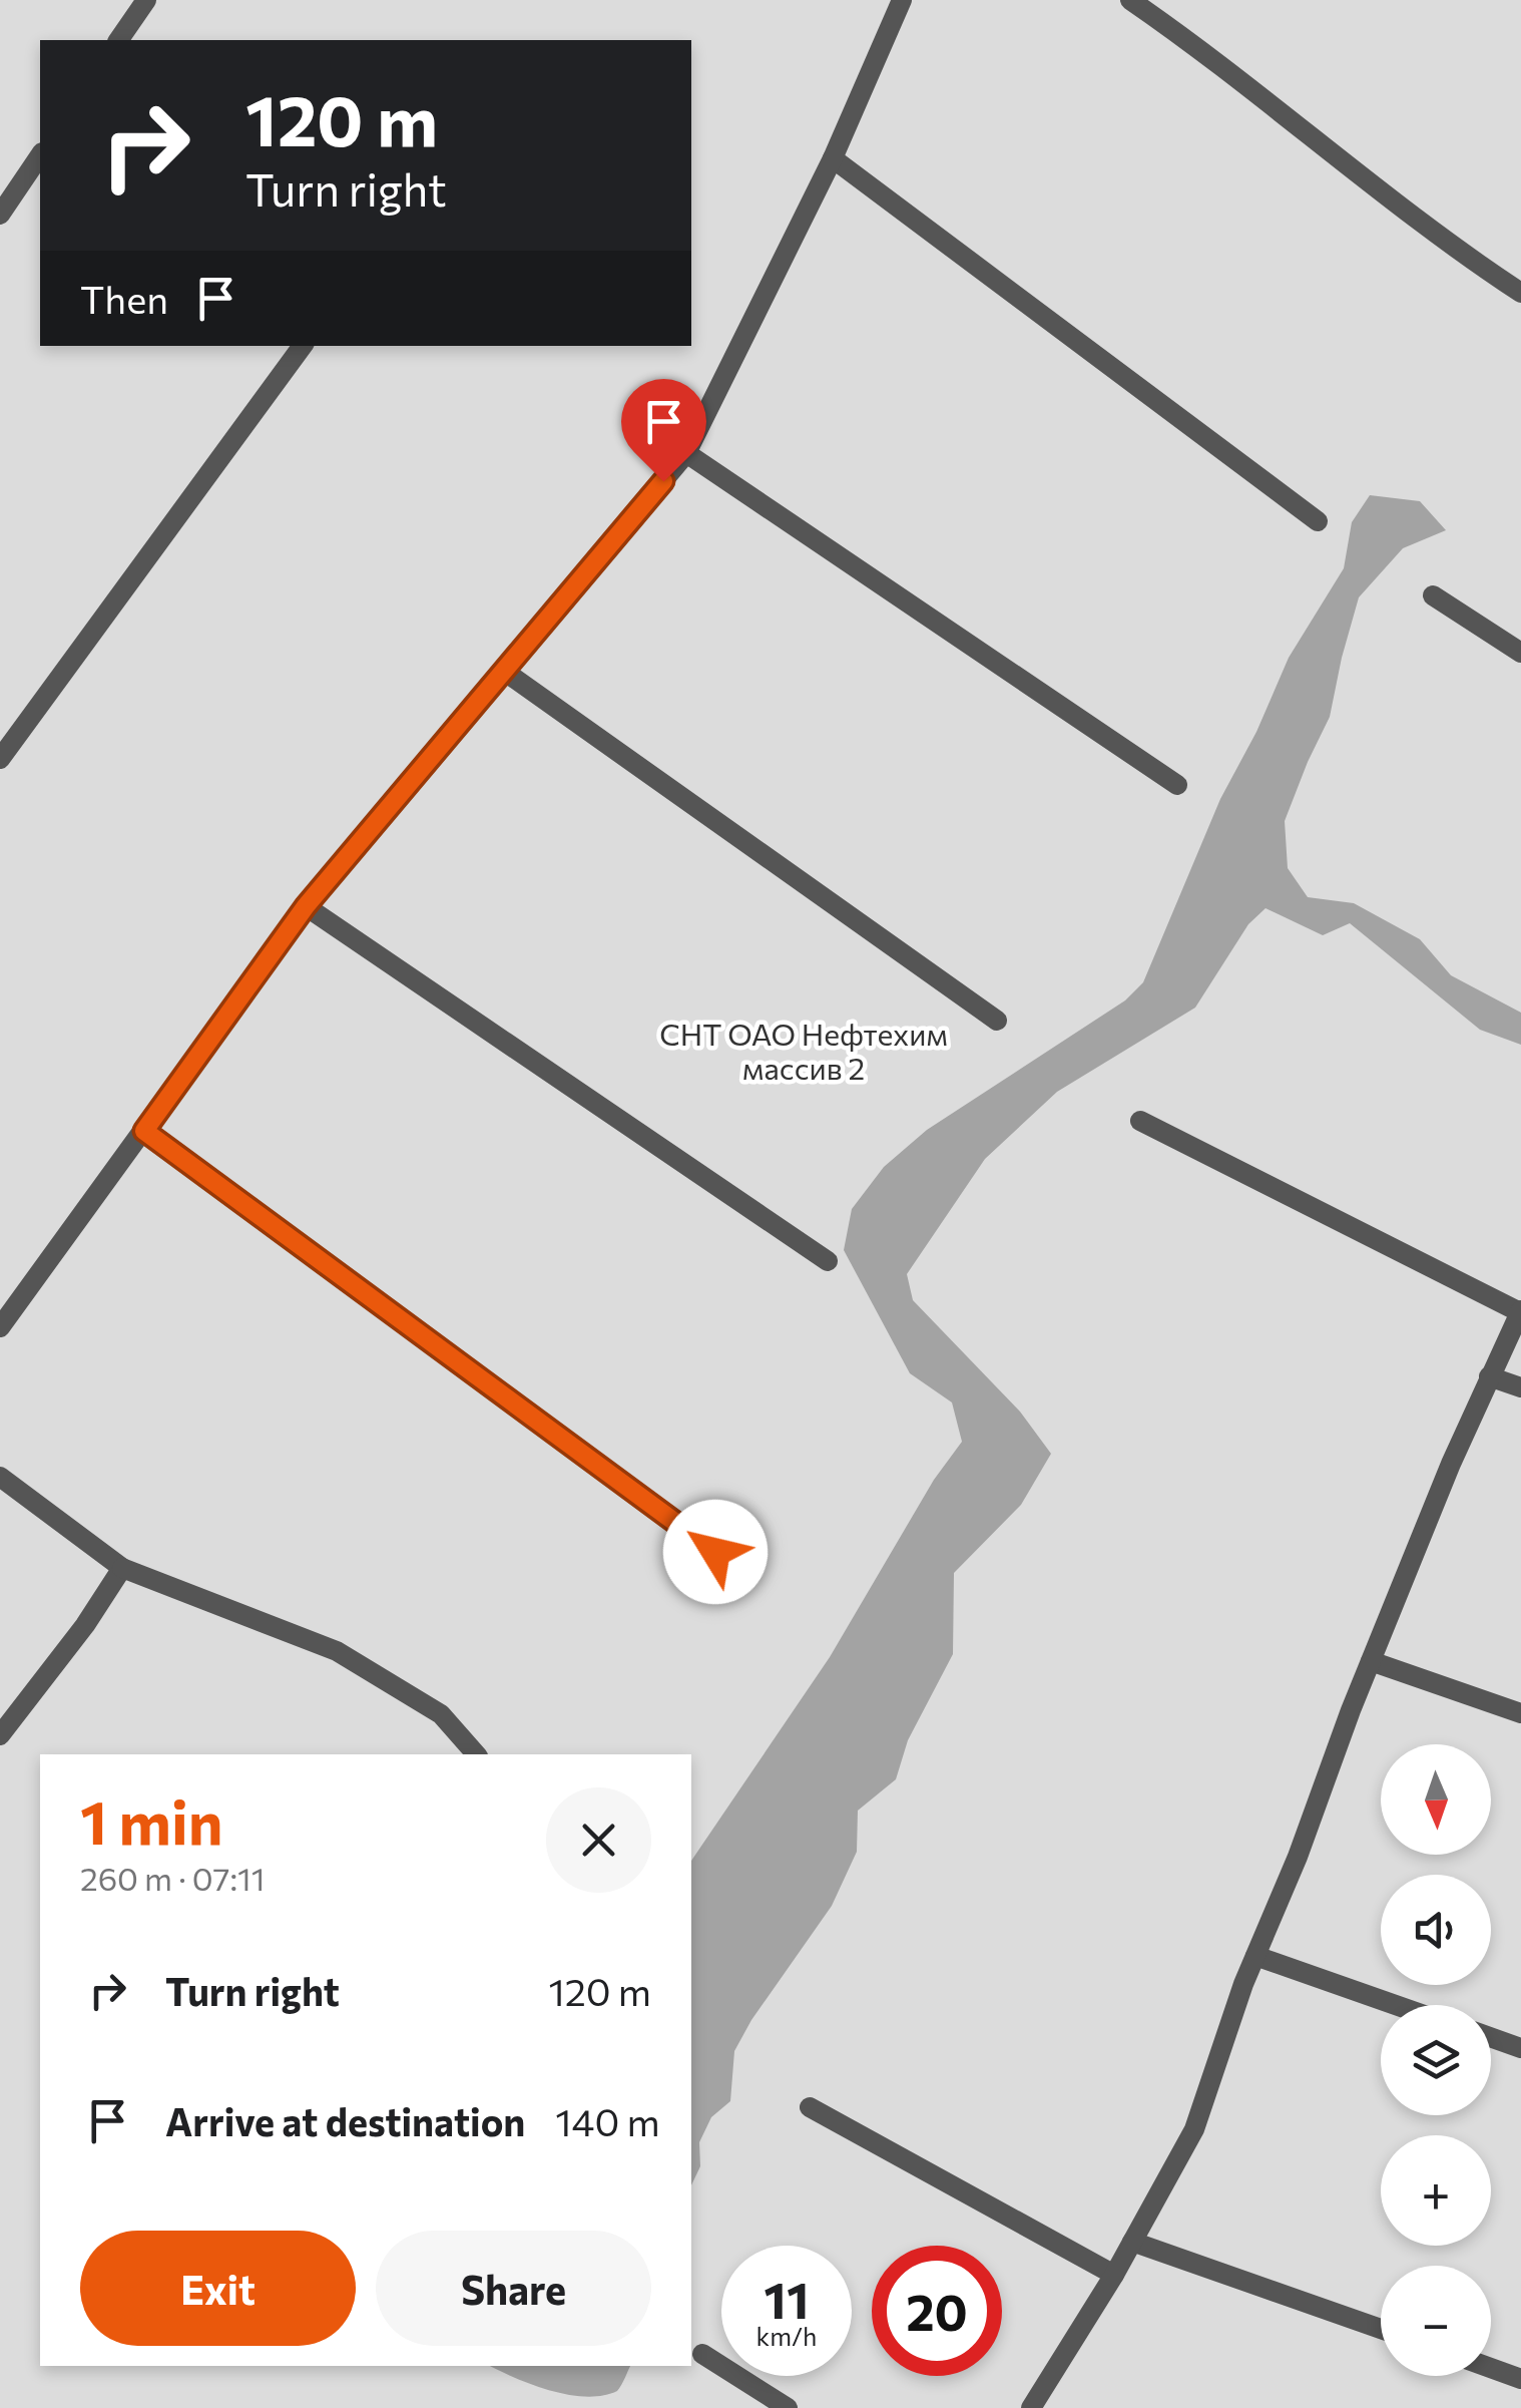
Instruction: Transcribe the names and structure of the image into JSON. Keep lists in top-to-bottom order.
{
  "parks": ["СНТ ОАО Нефтехим массив 2"],
  "north": "bottom",
  "page": {
    "turn": ["120 m", "Turn right"],
    "then": "Then",
    "map_buttons": ["+", "−"],
    "heading": ["1 min", "260 m · 07:11"],
    "list": [
      {
        "name": "Turn right",
        "value": "120 m"
      },
      {
        "name": "Arrive at destination",
        "value": "140 m"
      }
    ],
    "buttons": ["Exit", "Share"],
    "speed": "11 km/h",
    "limit": "20"
  }
}
